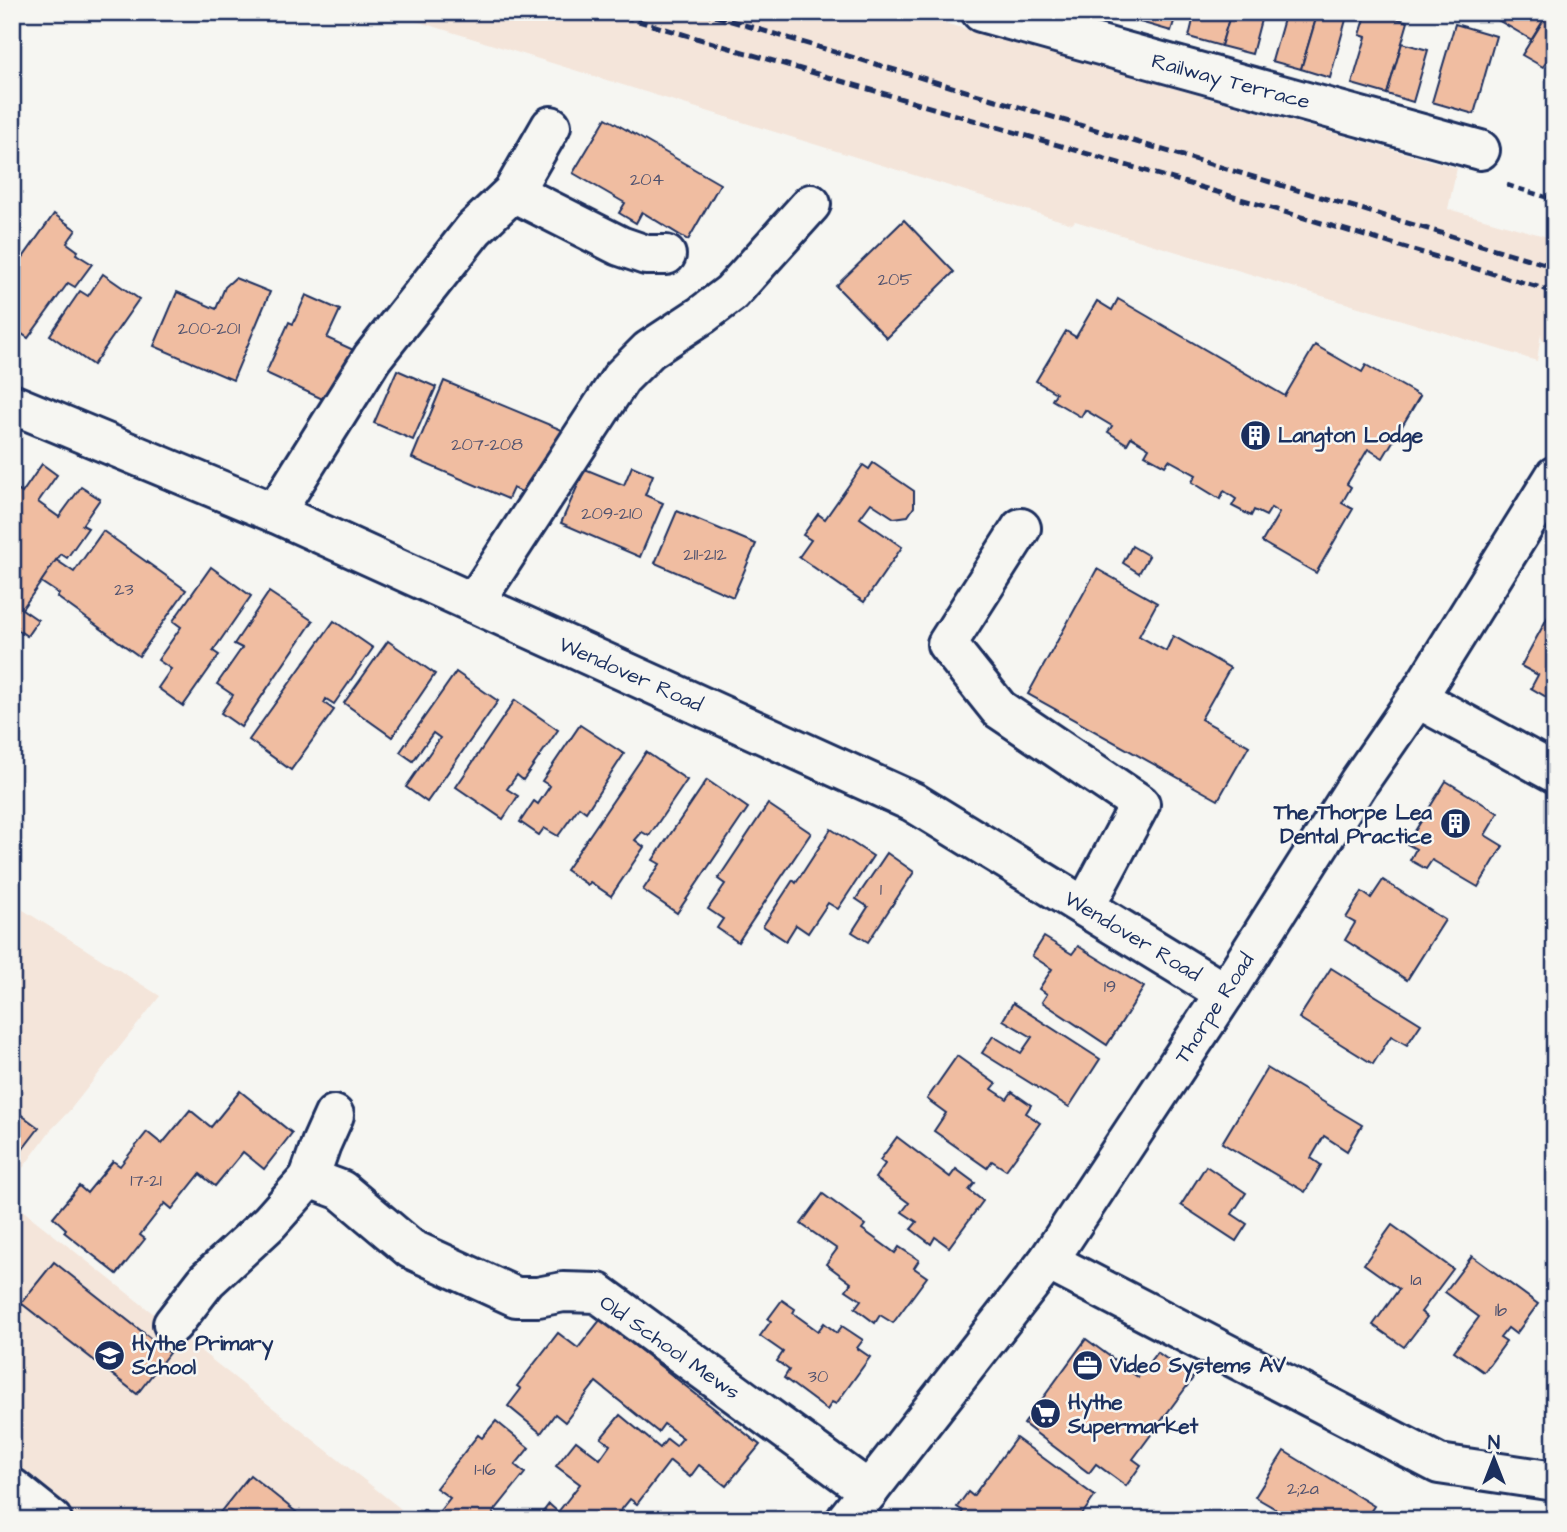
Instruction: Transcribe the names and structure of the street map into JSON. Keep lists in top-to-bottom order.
{
  "streets": {
    "street": [
      "Railway Terrace",
      "Wendover Road",
      "Thorpe Road",
      "Old School Mews"
    ]
  },
  "crossings": [
    ["Wendover Road", "Thorpe Road"],
    ["Thorpe Road", "Old School Mews"]
  ],
  "places": {
    "building": ["Langton Lodge", "The Thorpe Lea Dental Practice"],
    "school or university": ["Hythe Primary School"],
    "office": ["Video Systems AV"],
    "supermarket": ["Hythe Supermarket"]
  },
  "house_numbers": [
    "204",
    "205",
    "200-201",
    "207-208",
    "209-210",
    "211-212",
    "23",
    "1",
    "19",
    "17-21",
    "1a",
    "1b",
    "30",
    "1-16",
    "2;2a"
  ],
  "north": "top"
}
